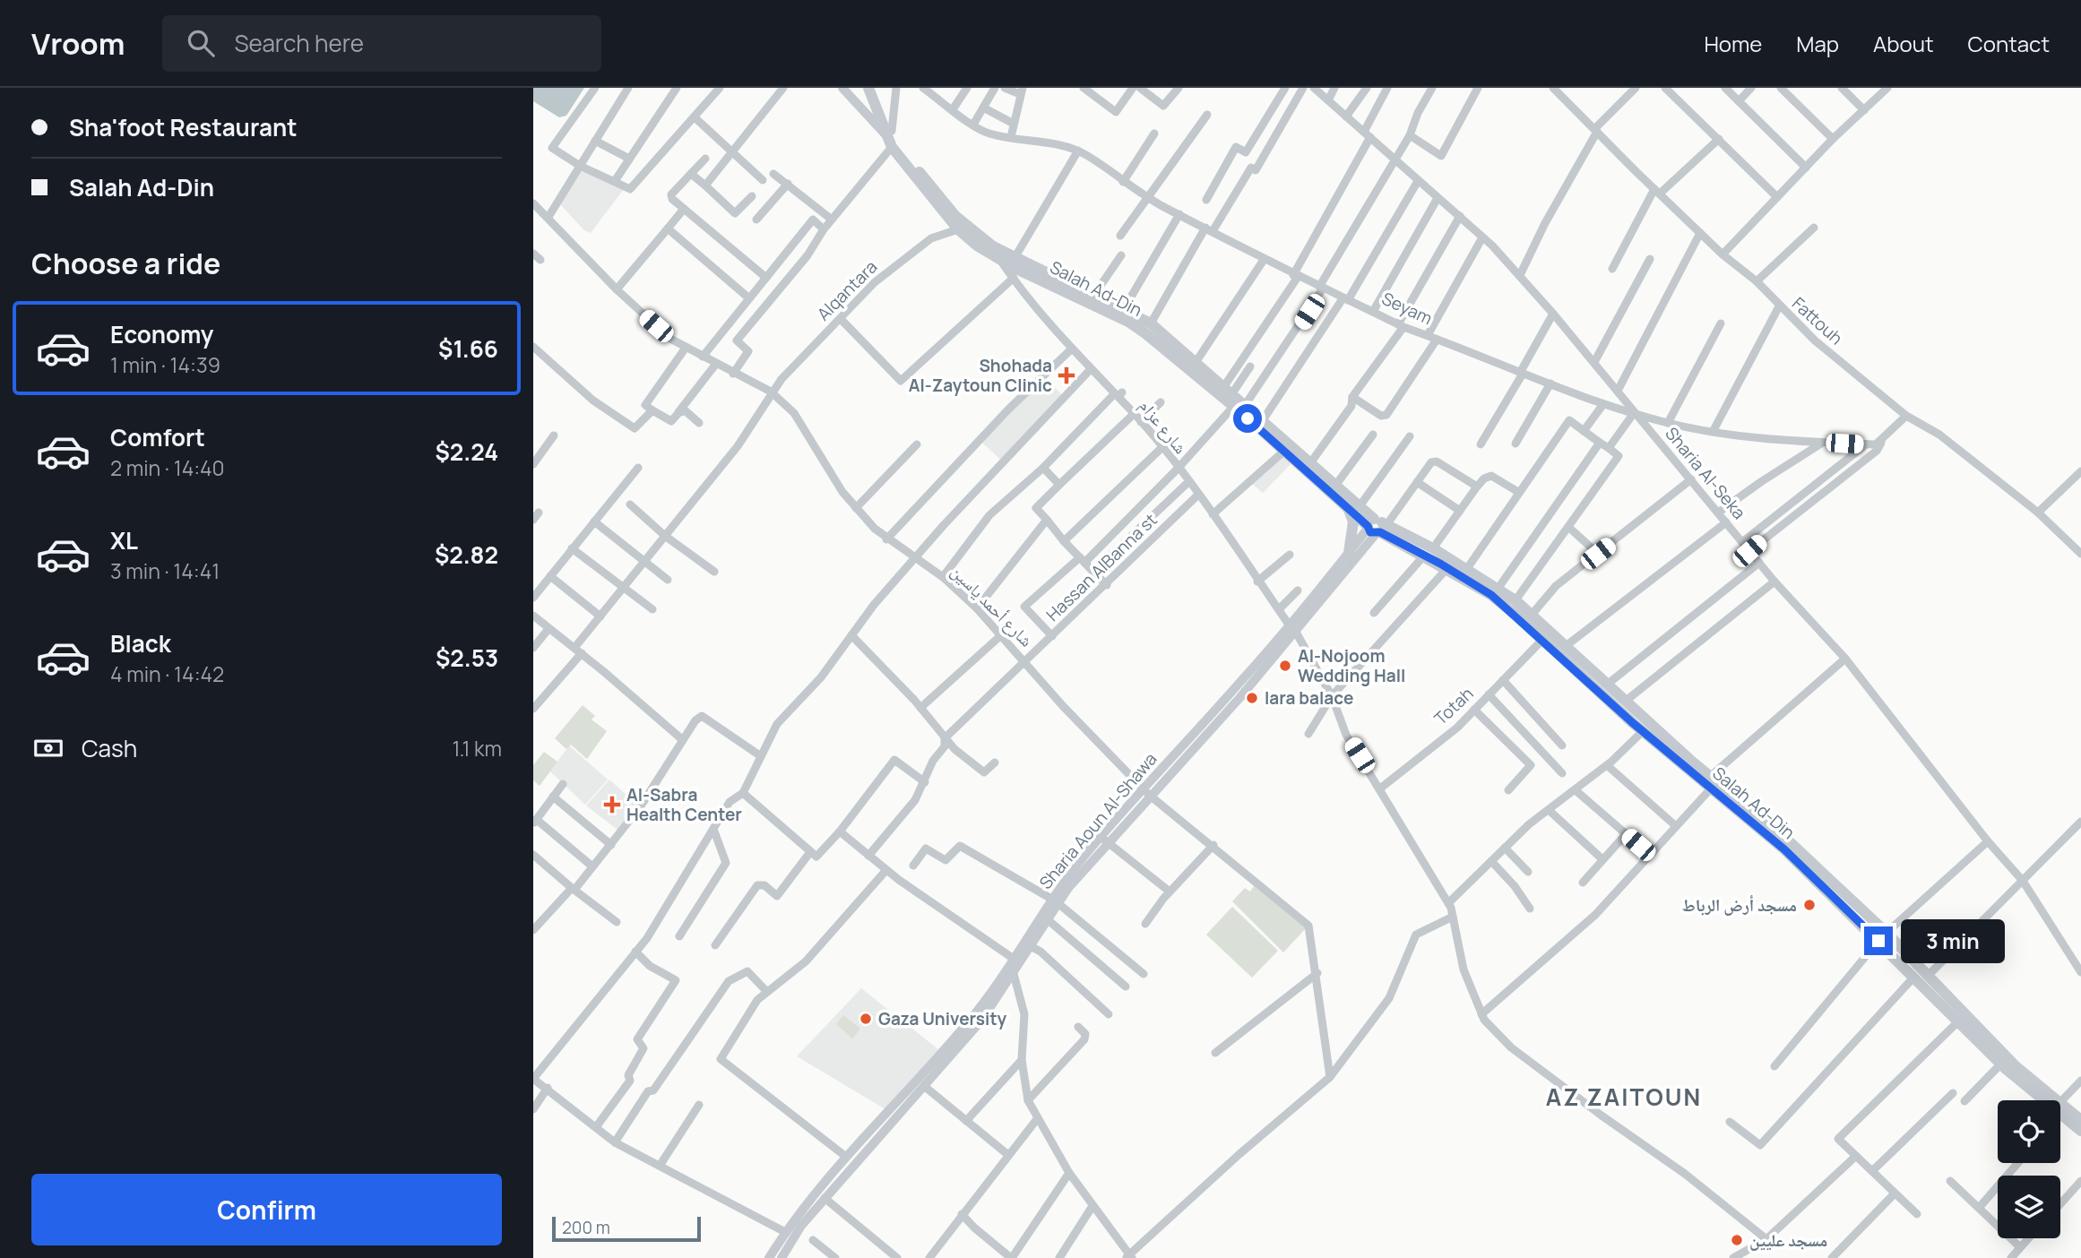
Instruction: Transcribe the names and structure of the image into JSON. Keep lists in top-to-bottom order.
{
  "streets": {
    "highway": ["Salah Ad-Din"],
    "main road": ["Sharia Aoun Al-Shawa"],
    "street": [
      "Alqantara",
      "Seyam",
      "Fattouh",
      "شارع عزام",
      "Sharia Al-Seka",
      "Hassan AlBanna st",
      "شارع أحمد ياسين",
      "Totah"
    ]
  },
  "crossings": [
    ["Salah Ad-Din", "Alqantara"],
    ["Salah Ad-Din", "شارع عزام"],
    ["Salah Ad-Din", "Totah"],
    ["Salah Ad-Din", "Sharia Aoun Al-Shawa"],
    ["Alqantara", "شارع أحمد ياسين"],
    ["Seyam", "Sharia Al-Seka"],
    ["شارع عزام", "Hassan AlBanna st"],
    ["شارع عزام", "Totah"],
    ["شارع عزام", "Sharia Aoun Al-Shawa"],
    ["Hassan AlBanna st", "شارع أحمد ياسين"],
    ["شارع أحمد ياسين", "Sharia Aoun Al-Shawa"]
  ],
  "districts": ["AZ ZAITOUN"],
  "places": {
    "health": ["Shohada Al-Zaytoun Clinic", "Al-Sabra Health Center"],
    "other": [
      "Al-Nojoom Wedding Hall",
      "lara balace",
      "مسجد أرض الرباط",
      "Gaza University",
      "مسجد عليين"
    ]
  },
  "scale_bar": "200 m",
  "page": {
    "header": "Vroom",
    "search": "Search here",
    "nav": [
      "Home",
      "Map",
      "About",
      "Contact"
    ],
    "banner": ["Sha'foot Restaurant", "Salah Ad-Din"],
    "heading": "Choose a ride",
    "list": [
      {
        "name": "Economy",
        "note": "1 min · 14:39",
        "value": "$1.66"
      },
      {
        "name": "Comfort",
        "note": "2 min · 14:40",
        "value": "$2.24"
      },
      {
        "name": "XL",
        "note": "3 min · 14:41",
        "value": "$2.82"
      },
      {
        "name": "Black",
        "note": "4 min · 14:42",
        "value": "$2.53"
      }
    ],
    "pay": ["Cash", "1.1 km"],
    "bubble": "3 min",
    "buttons": "Confirm",
    "scale": "200 m"
  }
}
